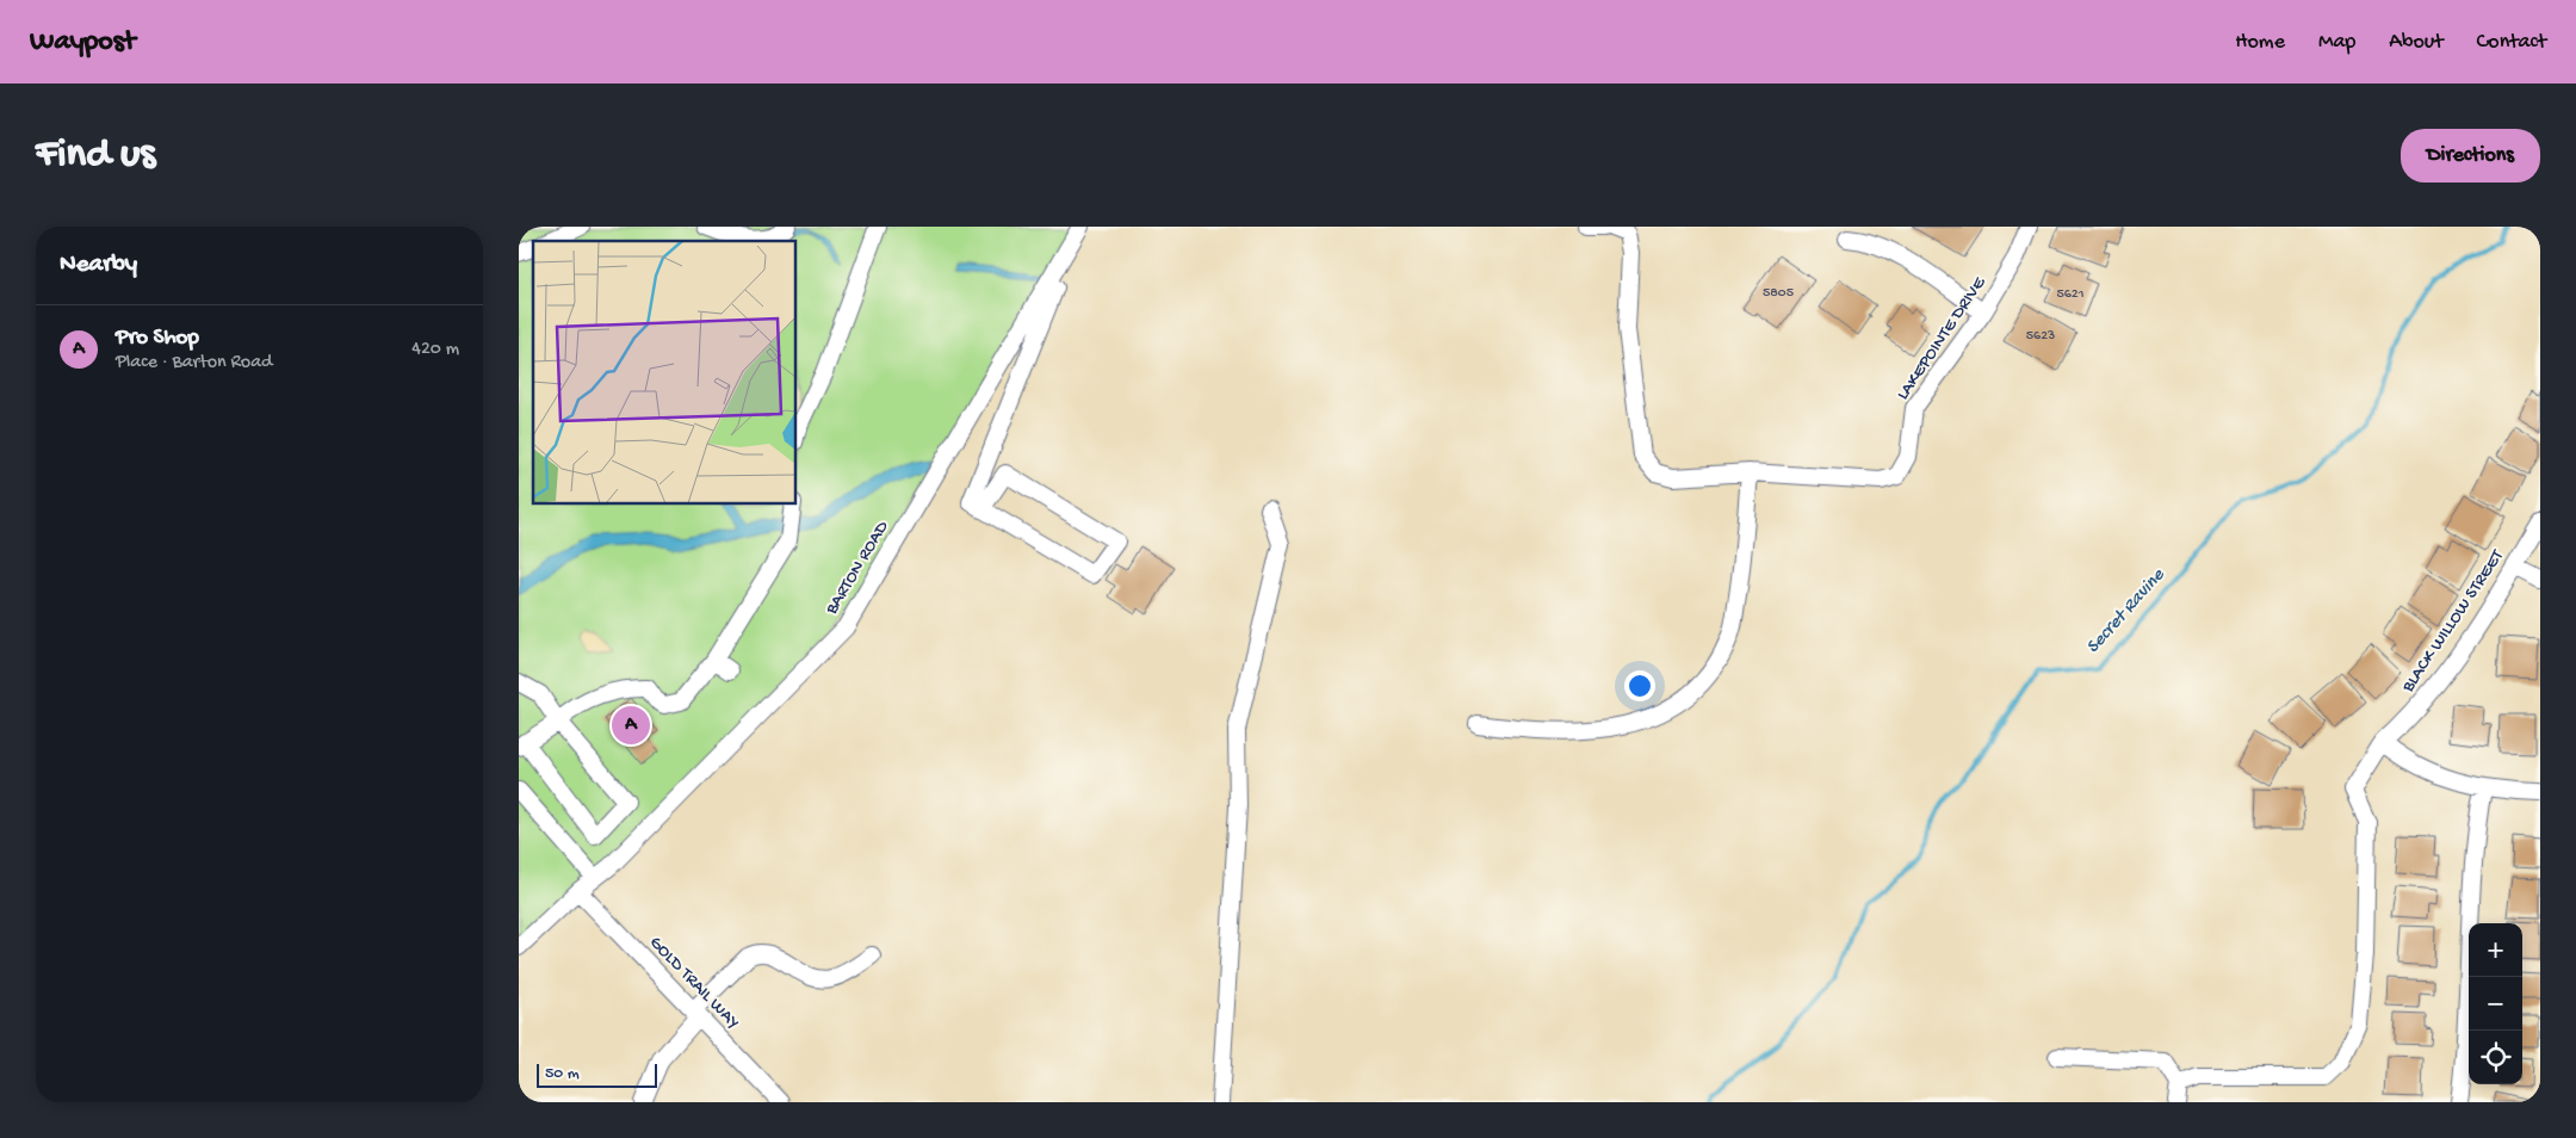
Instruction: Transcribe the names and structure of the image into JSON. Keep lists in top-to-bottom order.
{
  "streets": {
    "street": [
      "LAKEPOINTE DRIVE",
      "BARTON ROAD",
      "BLACK WILLOW STREET",
      "GOLD TRAIL WAY"
    ]
  },
  "crossings": [
    ["BARTON ROAD", "GOLD TRAIL WAY"]
  ],
  "water": ["Secret Ravine"],
  "house_numbers": ["5805", "5621", "5623"],
  "scale_bar": "50 m",
  "page": {
    "header": "Waypost",
    "nav": [
      "Home",
      "Map",
      "About",
      "Contact"
    ],
    "buttons": "Directions",
    "title": "Find us",
    "heading": "Nearby",
    "list": [
      {
        "mark": "A",
        "name": "Pro Shop",
        "note": "Place · Barton Road",
        "value": "420 m"
      }
    ],
    "pins": "A",
    "map_buttons": ["+", "−"],
    "scale": "50 m"
  }
}
